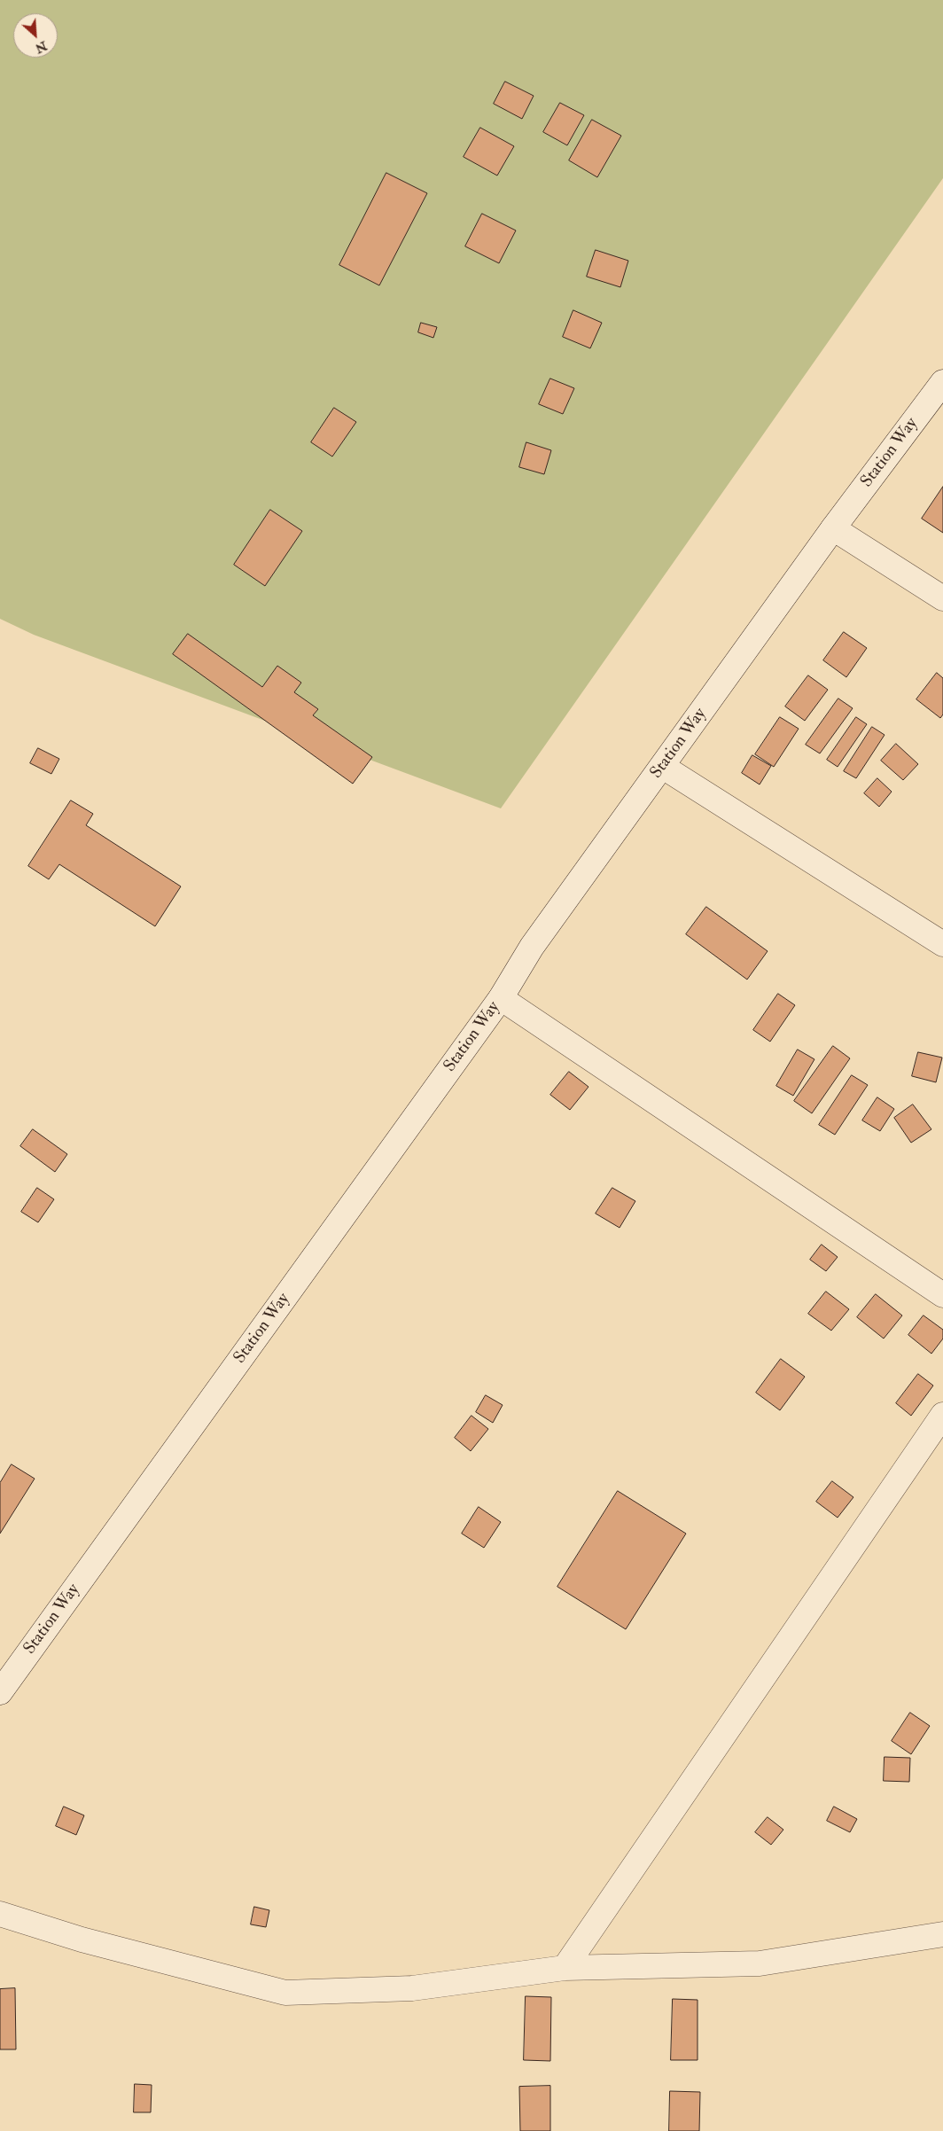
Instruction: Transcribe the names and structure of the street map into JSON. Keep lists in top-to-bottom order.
{
  "streets": {
    "street": ["Station Way"]
  },
  "north": "bottom right"
}
